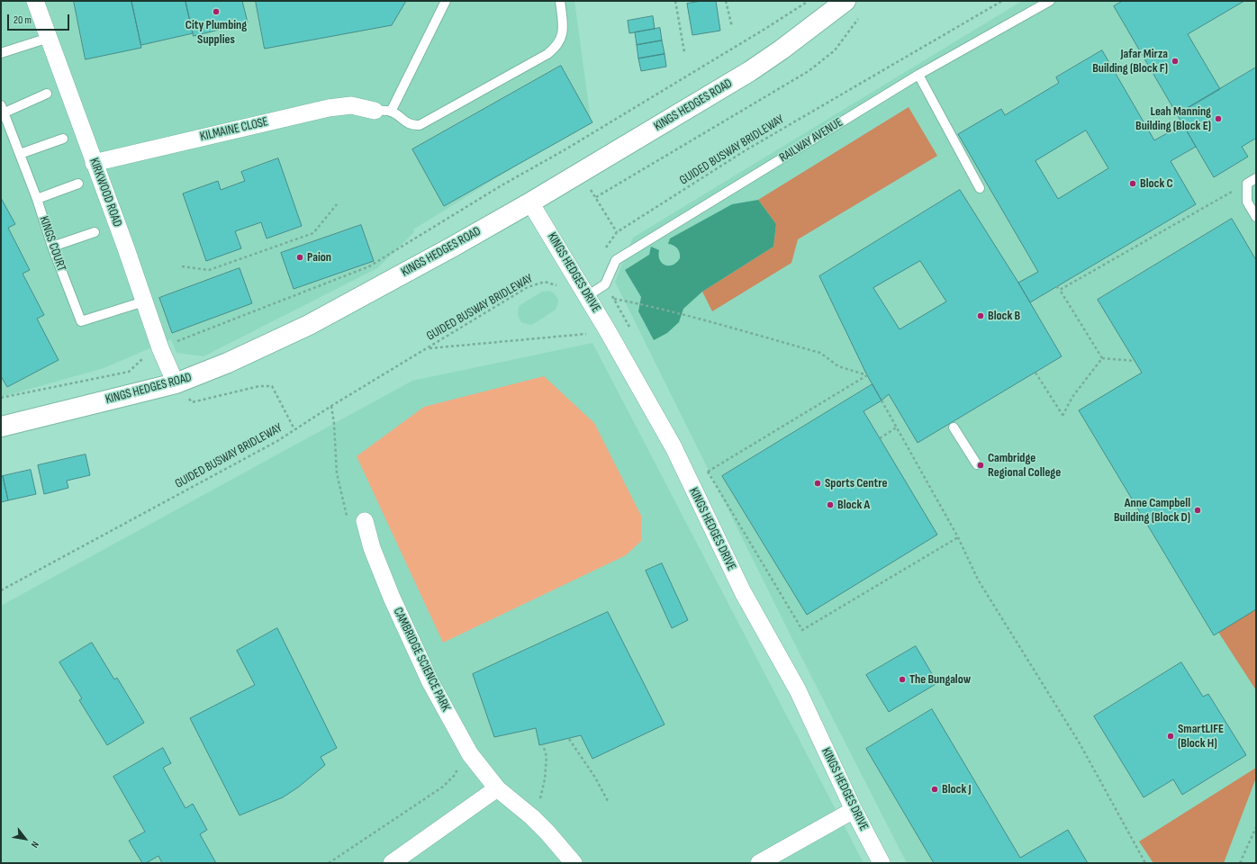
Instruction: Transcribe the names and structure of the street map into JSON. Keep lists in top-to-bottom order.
{
  "streets": {
    "street": [
      "KINGS HEDGES ROAD",
      "KILMAINE CLOSE",
      "KIRKWOOD ROAD",
      "KINGS HEDGES DRIVE",
      "CAMBRIDGE SCIENCE PARK"
    ],
    "lane": ["RAILWAY AVENUE", "KINGS COURT"],
    "path": ["GUIDED BUSWAY BRIDLEWAY"]
  },
  "crossings": [
    ["KINGS HEDGES ROAD", "KIRKWOOD ROAD"],
    ["KINGS HEDGES ROAD", "KINGS HEDGES DRIVE"],
    ["KILMAINE CLOSE", "KIRKWOOD ROAD"],
    ["GUIDED BUSWAY BRIDLEWAY", "KINGS HEDGES DRIVE"],
    ["KIRKWOOD ROAD", "KINGS COURT"]
  ],
  "places": [
    "City Plumbing Supplies",
    "Jafar Mirza Building (Block F)",
    "Leah Manning Building (Block E)",
    "Block C",
    "Paion",
    "Block B",
    "Cambridge Regional College",
    "Sports Centre",
    "Block A",
    "Anne Campbell Building (Block D)",
    "The Bungalow",
    "SmartLIFE (Block H)",
    "Block J"
  ],
  "scale_bar": "20 m",
  "north": "bottom right"
}
